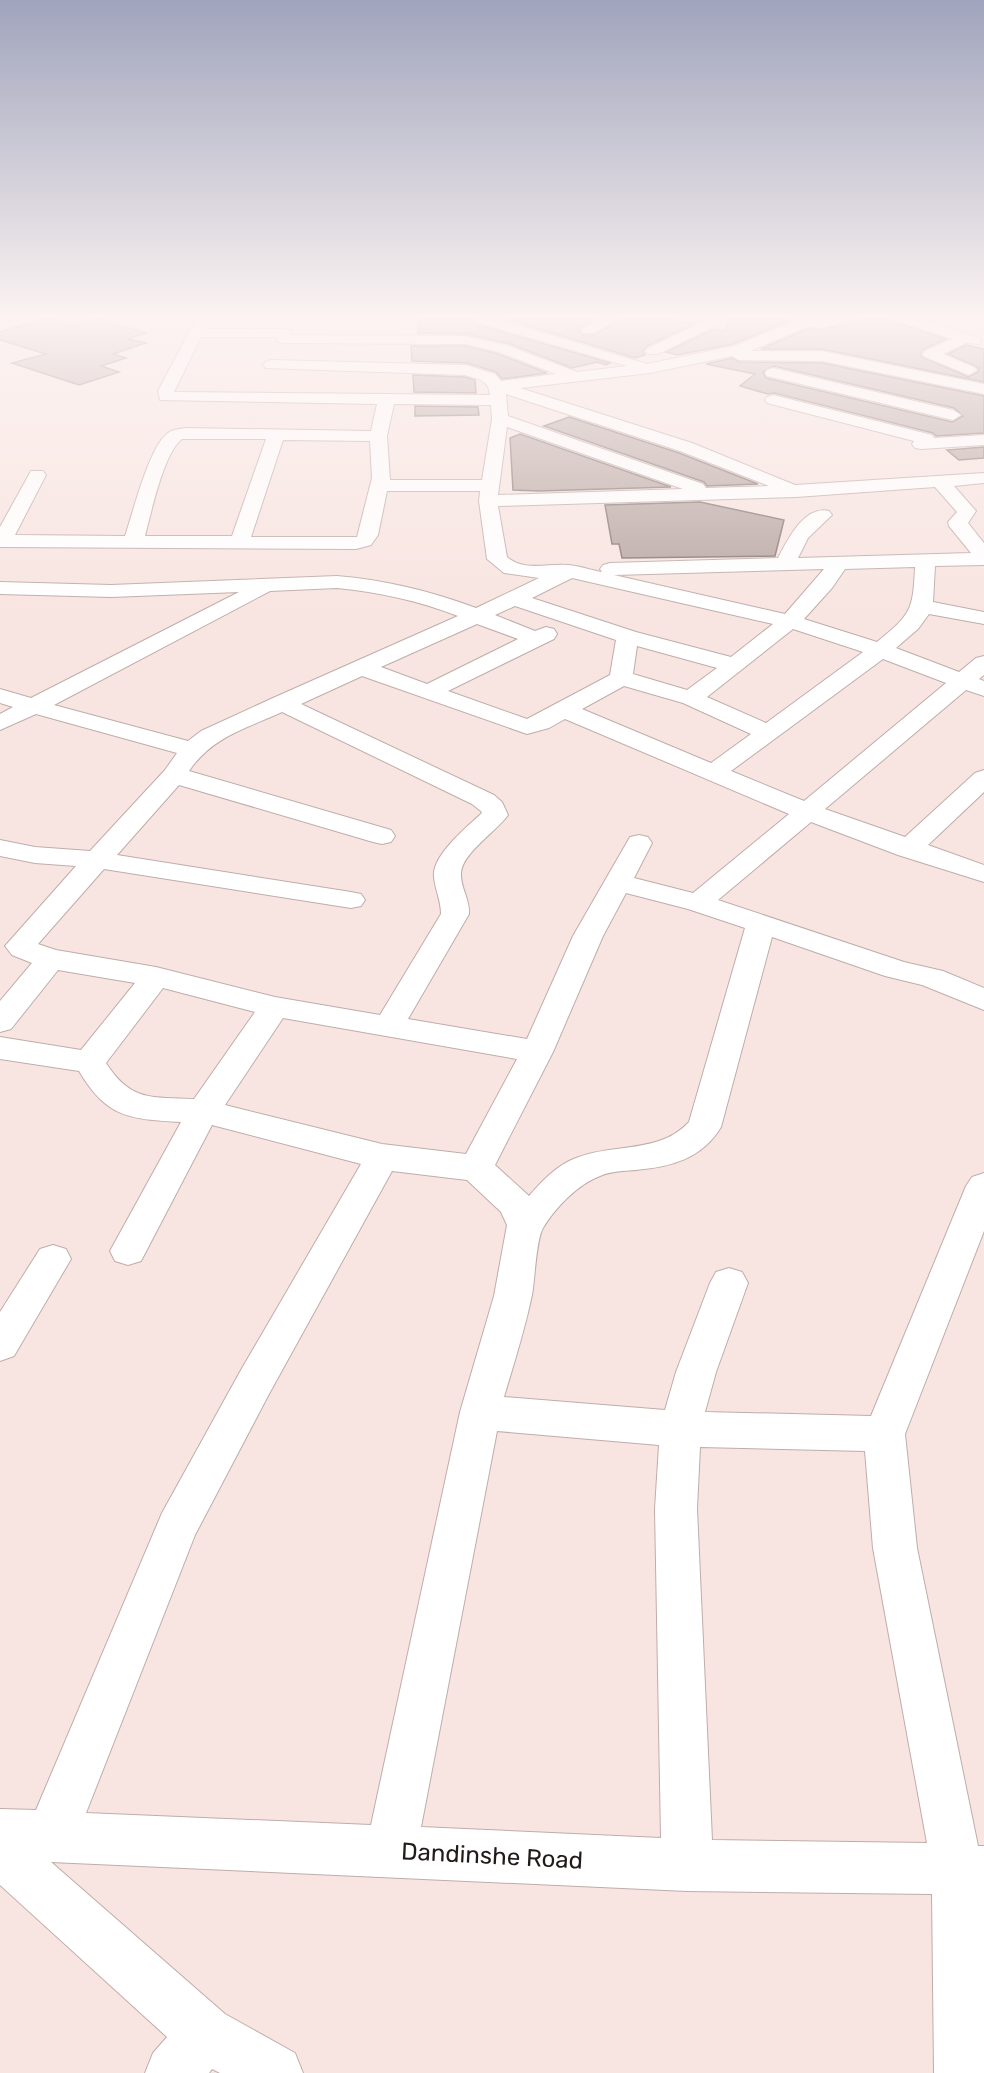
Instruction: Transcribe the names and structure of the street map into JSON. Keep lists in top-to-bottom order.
{
  "streets": {
    "street": ["Dandinshe Road"]
  }
}
